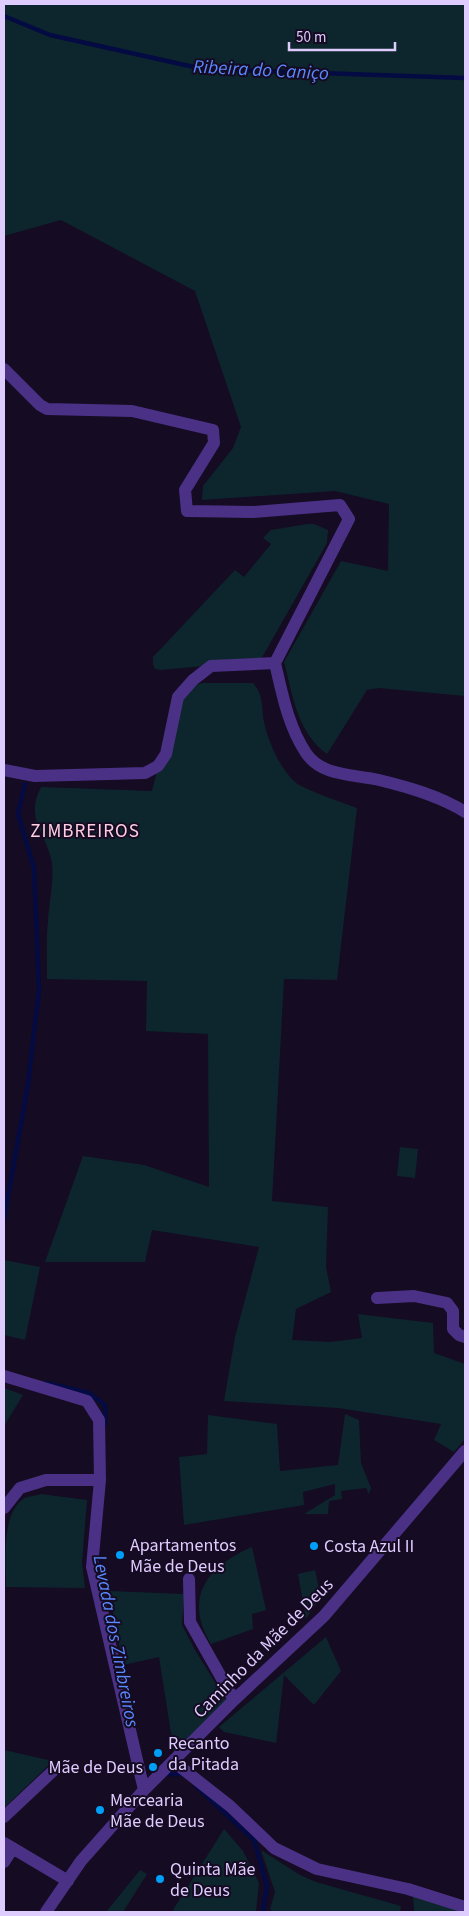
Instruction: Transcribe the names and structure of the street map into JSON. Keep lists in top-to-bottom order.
{
  "streets": {
    "street": ["Caminho da Mãe de Deus"]
  },
  "districts": ["ZIMBREIROS"],
  "water": ["Ribeira do Caniço", "Levada dos Zimbreiros"],
  "places": [
    "Costa Azul II",
    "Apartamentos Mãe de Deus",
    "Recanto da Pitada",
    "Mãe de Deus",
    "Mercearia Mãe de Deus",
    "Quinta Mãe de Deus"
  ],
  "scale_bar": "50 m"
}
